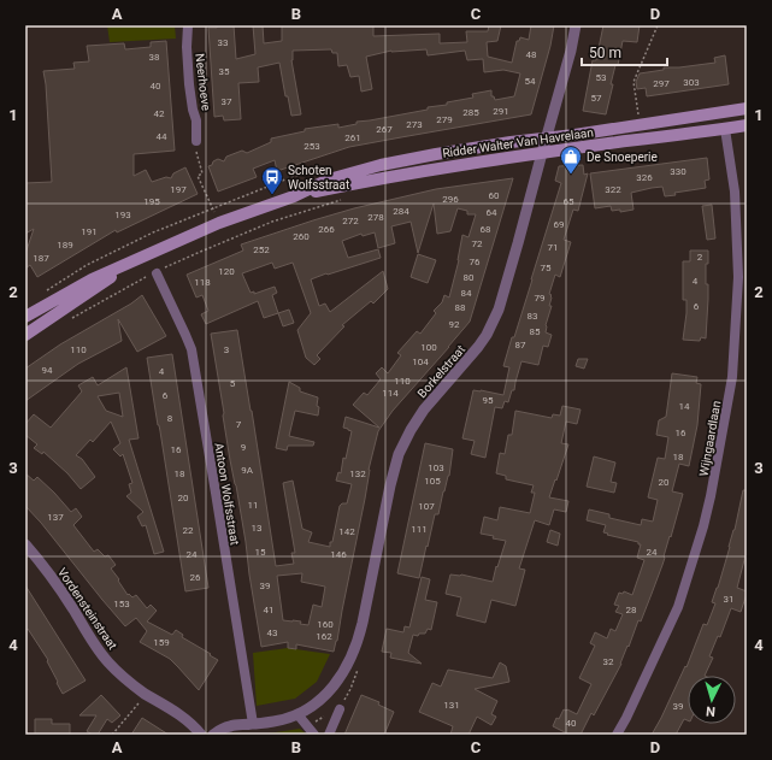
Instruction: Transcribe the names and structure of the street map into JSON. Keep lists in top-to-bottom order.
{
  "streets": {
    "main road": ["Ridder Walter Van Havrelaan"],
    "street": [
      "Neerhoeve",
      "Borkelstraat",
      "Wijngaardlaan",
      "Antoon Wolfsstraat",
      "Vordensteinstraat"
    ]
  },
  "crossings": [
    ["Ridder Walter Van Havrelaan", "Borkelstraat"],
    ["Ridder Walter Van Havrelaan", "Wijngaardlaan"],
    ["Borkelstraat", "Antoon Wolfsstraat"]
  ],
  "places": {
    "shop": ["De Snoeperie"],
    "bus stop": ["Schoten Wolfsstraat"]
  },
  "house_numbers": [
    "33",
    "48",
    "38",
    "35",
    "53",
    "54",
    "303",
    "297",
    "40",
    "57",
    "37",
    "291",
    "285",
    "42",
    "279",
    "273",
    "267",
    "44",
    "261",
    "253",
    "330",
    "326",
    "197",
    "322",
    "60",
    "296",
    "195",
    "65",
    "284",
    "64",
    "193",
    "278",
    "272",
    "69",
    "266",
    "68",
    "191",
    "260",
    "72",
    "189",
    "71",
    "252",
    "2",
    "187",
    "76",
    "75",
    "120",
    "80",
    "4",
    "118",
    "84",
    "79",
    "6",
    "88",
    "83",
    "92",
    "85",
    "87",
    "100",
    "110",
    "3",
    "104",
    "94",
    "4",
    "110",
    "5",
    "114",
    "6",
    "95",
    "14",
    "8",
    "7",
    "16",
    "9",
    "16",
    "18",
    "103",
    "9A",
    "18",
    "132",
    "105",
    "20",
    "20",
    "11",
    "107",
    "137",
    "13",
    "111",
    "22",
    "142",
    "15",
    "24",
    "24",
    "146",
    "26",
    "39",
    "31",
    "153",
    "41",
    "28",
    "160",
    "43",
    "162",
    "159",
    "32",
    "131",
    "39",
    "40"
  ],
  "scale_bar": "50 m",
  "north": "bottom",
  "grid": {
    "columns": [
      "A",
      "B",
      "C",
      "D"
    ],
    "rows": [
      "1",
      "2",
      "3",
      "4"
    ]
  }
}
